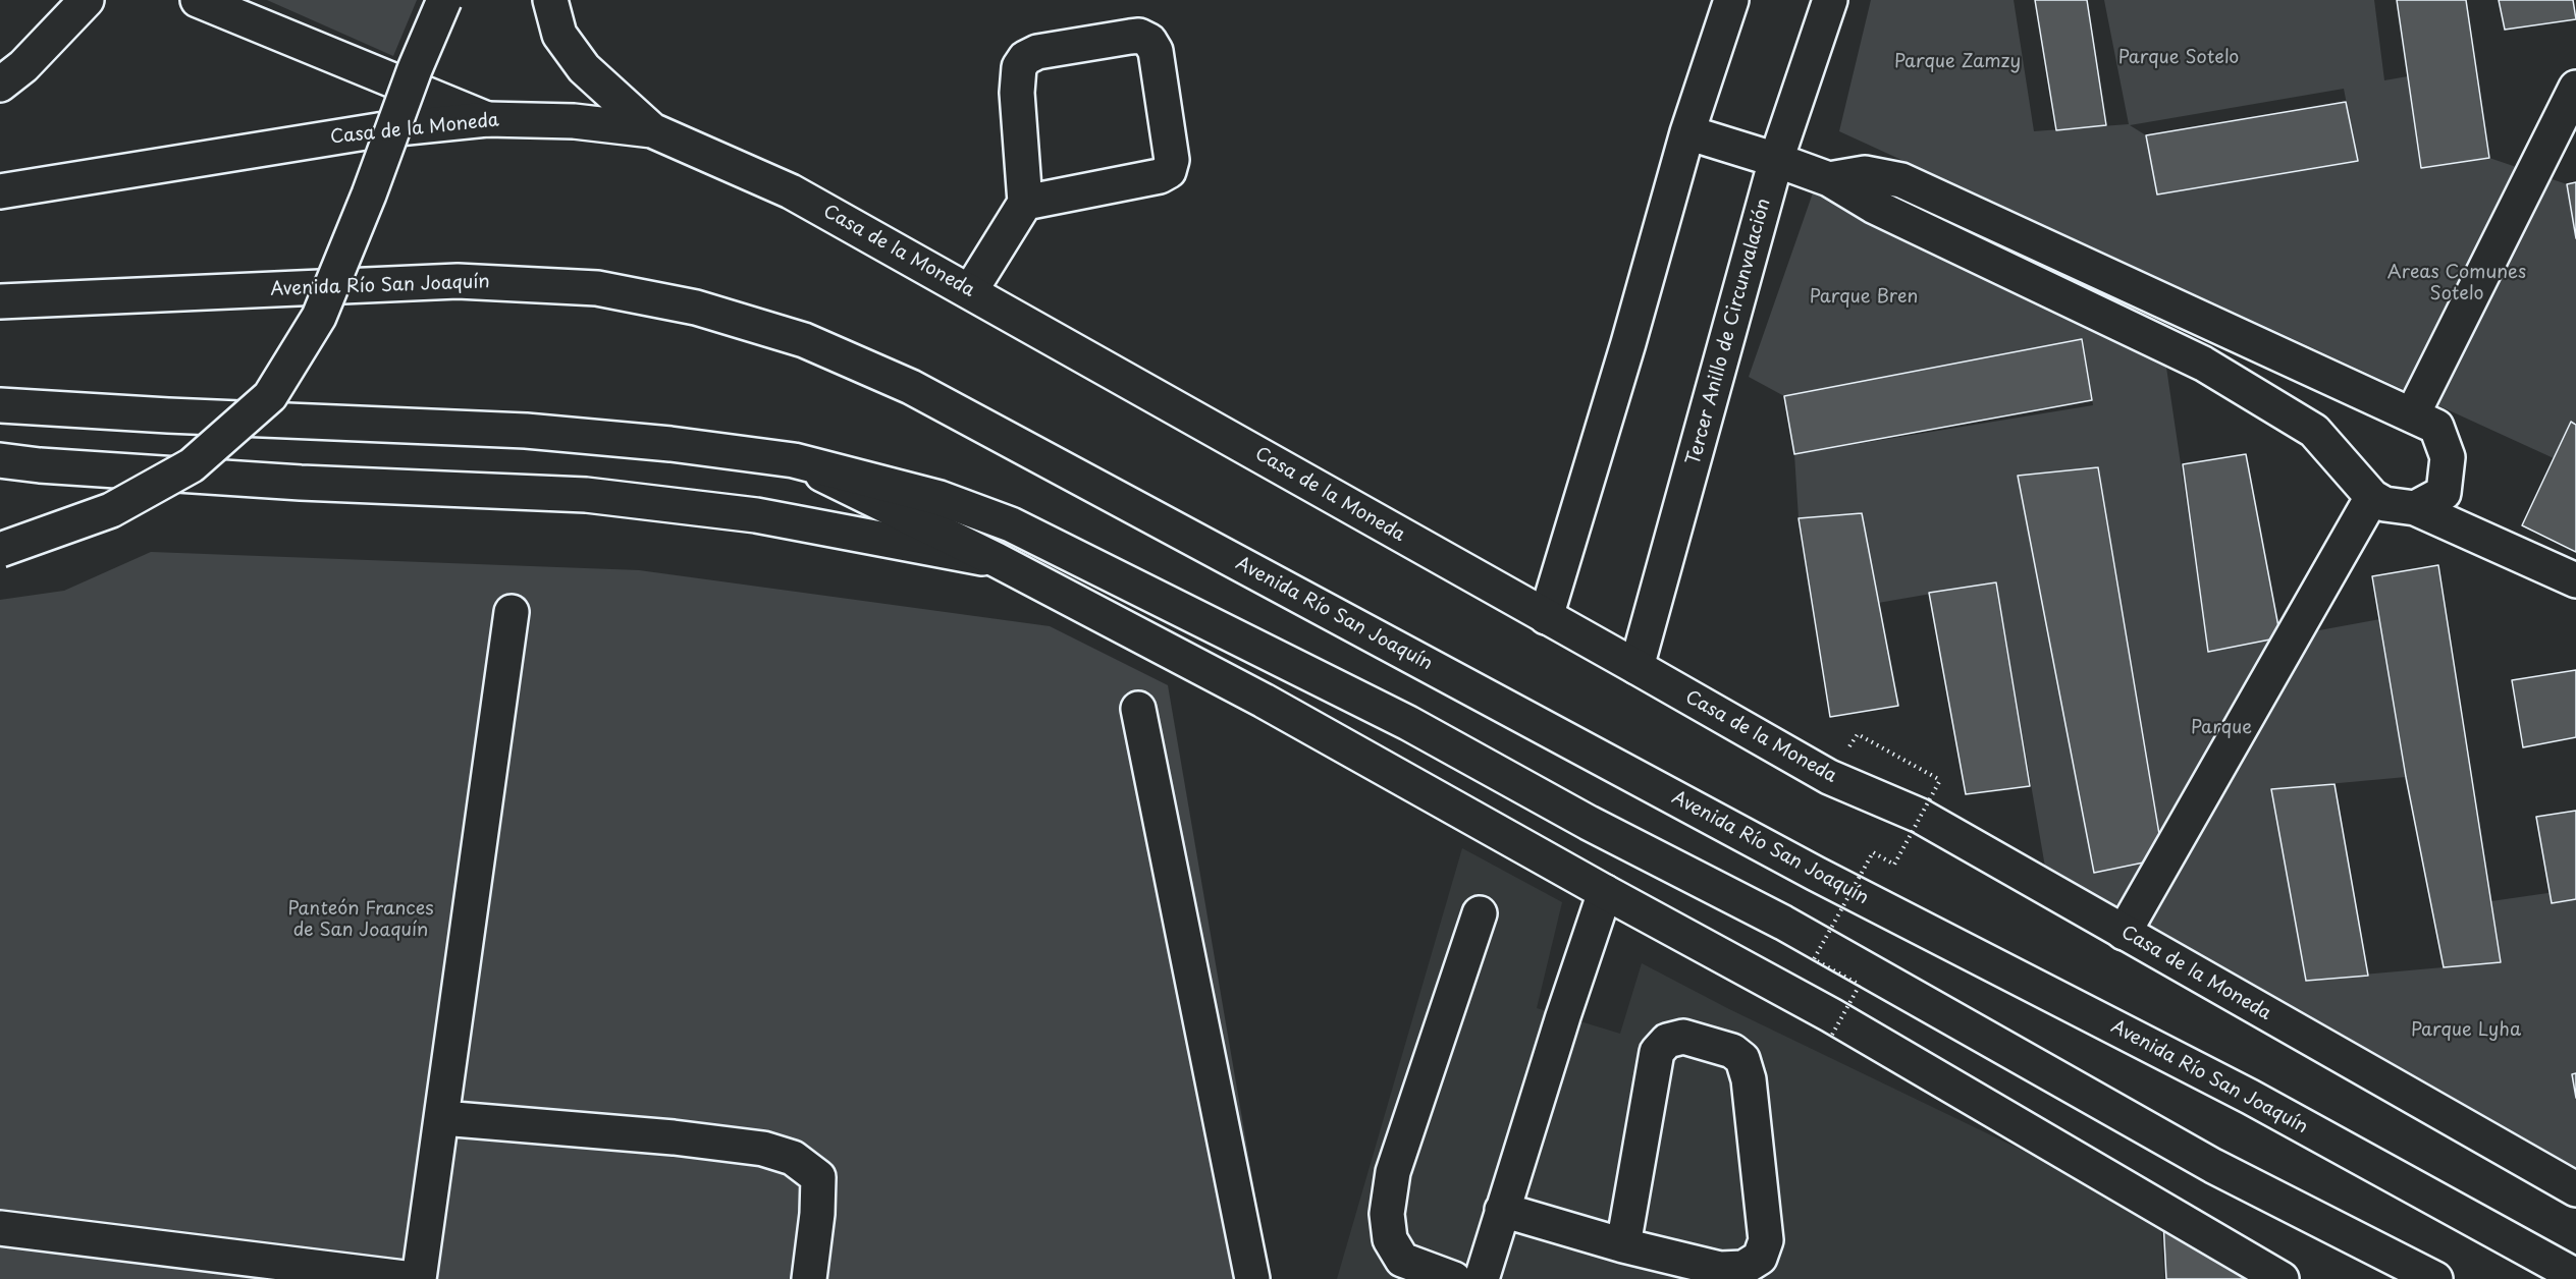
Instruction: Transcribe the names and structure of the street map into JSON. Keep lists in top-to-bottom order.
{
  "streets": {
    "main road": ["Casa de la Moneda", "Avenida Río San Joaquín", "Tercer Anillo de Circunvalación"]
  },
  "crossings": [
    ["Casa de la Moneda", "Tercer Anillo de Circunvalación"]
  ],
  "parks": [
    "Parque Sotelo",
    "Parque Zamzy",
    "Areas Comunes Sotelo",
    "Parque Bren",
    "Parque",
    "Panteón Frances de San Joaquín",
    "Parque Lyha"
  ]
}
